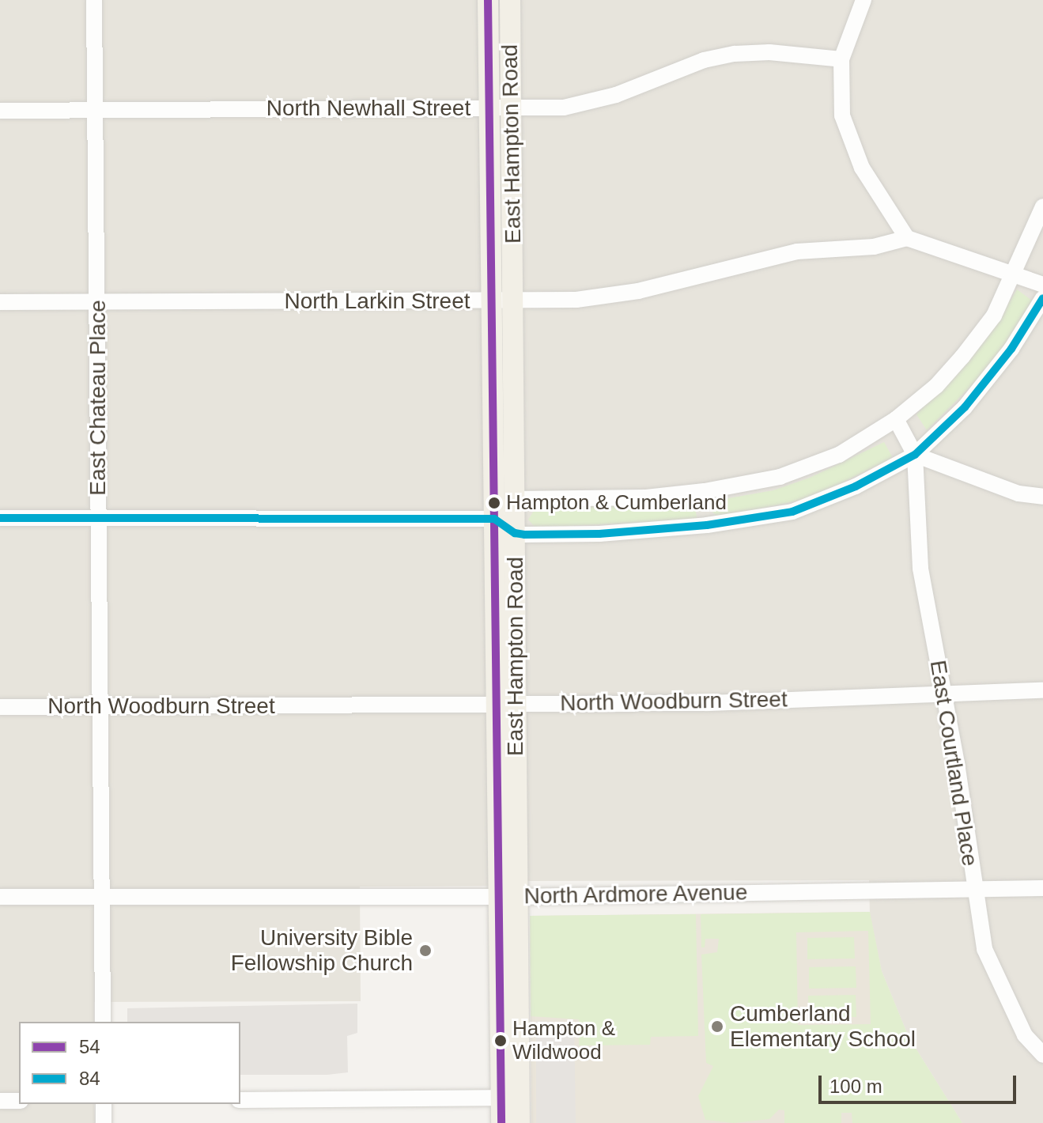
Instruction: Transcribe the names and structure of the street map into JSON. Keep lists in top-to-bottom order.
{
  "streets": {
    "main road": ["East Hampton Road"],
    "street": [
      "North Newhall Street",
      "North Larkin Street",
      "East Chateau Place",
      "North Woodburn Street",
      "East Courtland Place",
      "North Ardmore Avenue"
    ]
  },
  "crossings": [
    ["North Newhall Street", "East Hampton Road"],
    ["North Newhall Street", "East Chateau Place"],
    ["East Hampton Road", "North Larkin Street"],
    ["East Hampton Road", "North Woodburn Street"],
    ["East Hampton Road", "North Ardmore Avenue"],
    ["North Larkin Street", "East Chateau Place"],
    ["East Chateau Place", "North Woodburn Street"],
    ["East Chateau Place", "North Ardmore Avenue"],
    ["North Woodburn Street", "East Courtland Place"],
    ["East Courtland Place", "North Ardmore Avenue"]
  ],
  "places": [
    "Hampton & Cumberland",
    "University Bible Fellowship Church",
    "Cumberland Elementary School",
    "Hampton & Wildwood"
  ],
  "lines": ["transit line 54", "transit line 84"],
  "legend": ["54", "84"],
  "scale_bar": "100 m"
}
